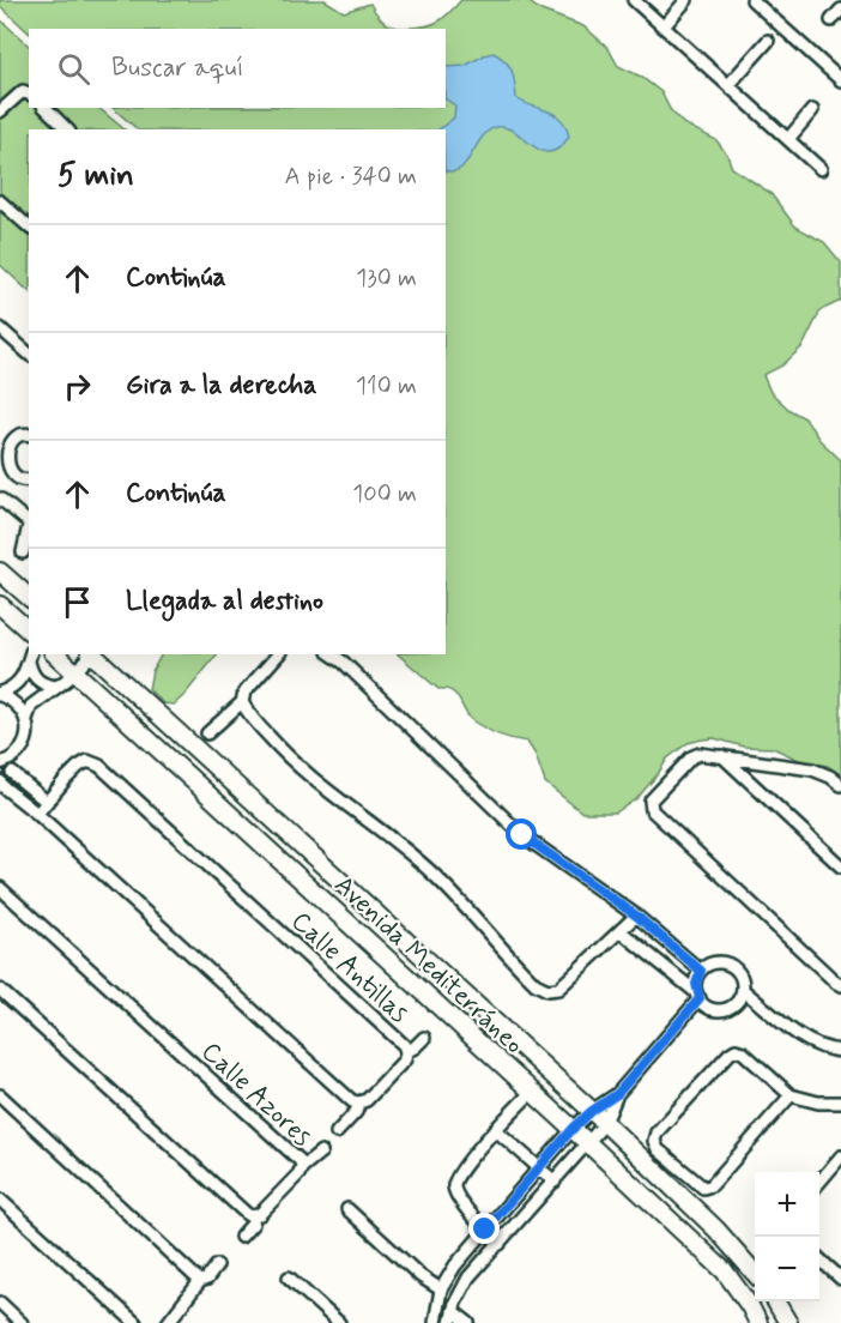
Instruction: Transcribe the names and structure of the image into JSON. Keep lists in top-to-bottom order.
{
  "streets": {
    "street": ["Avenida Mediterráneo", "Calle Antillas", "Calle Azores"]
  },
  "page": {
    "search": "Buscar aquí",
    "heading": ["5 min", "A pie · 340 m"],
    "list": [
      ["Continúa", "130 m"],
      ["Gira a la derecha", "110 m"],
      ["Continúa", "100 m"],
      "Llegada al destino"
    ],
    "map_buttons": ["+", "−"]
  }
}
